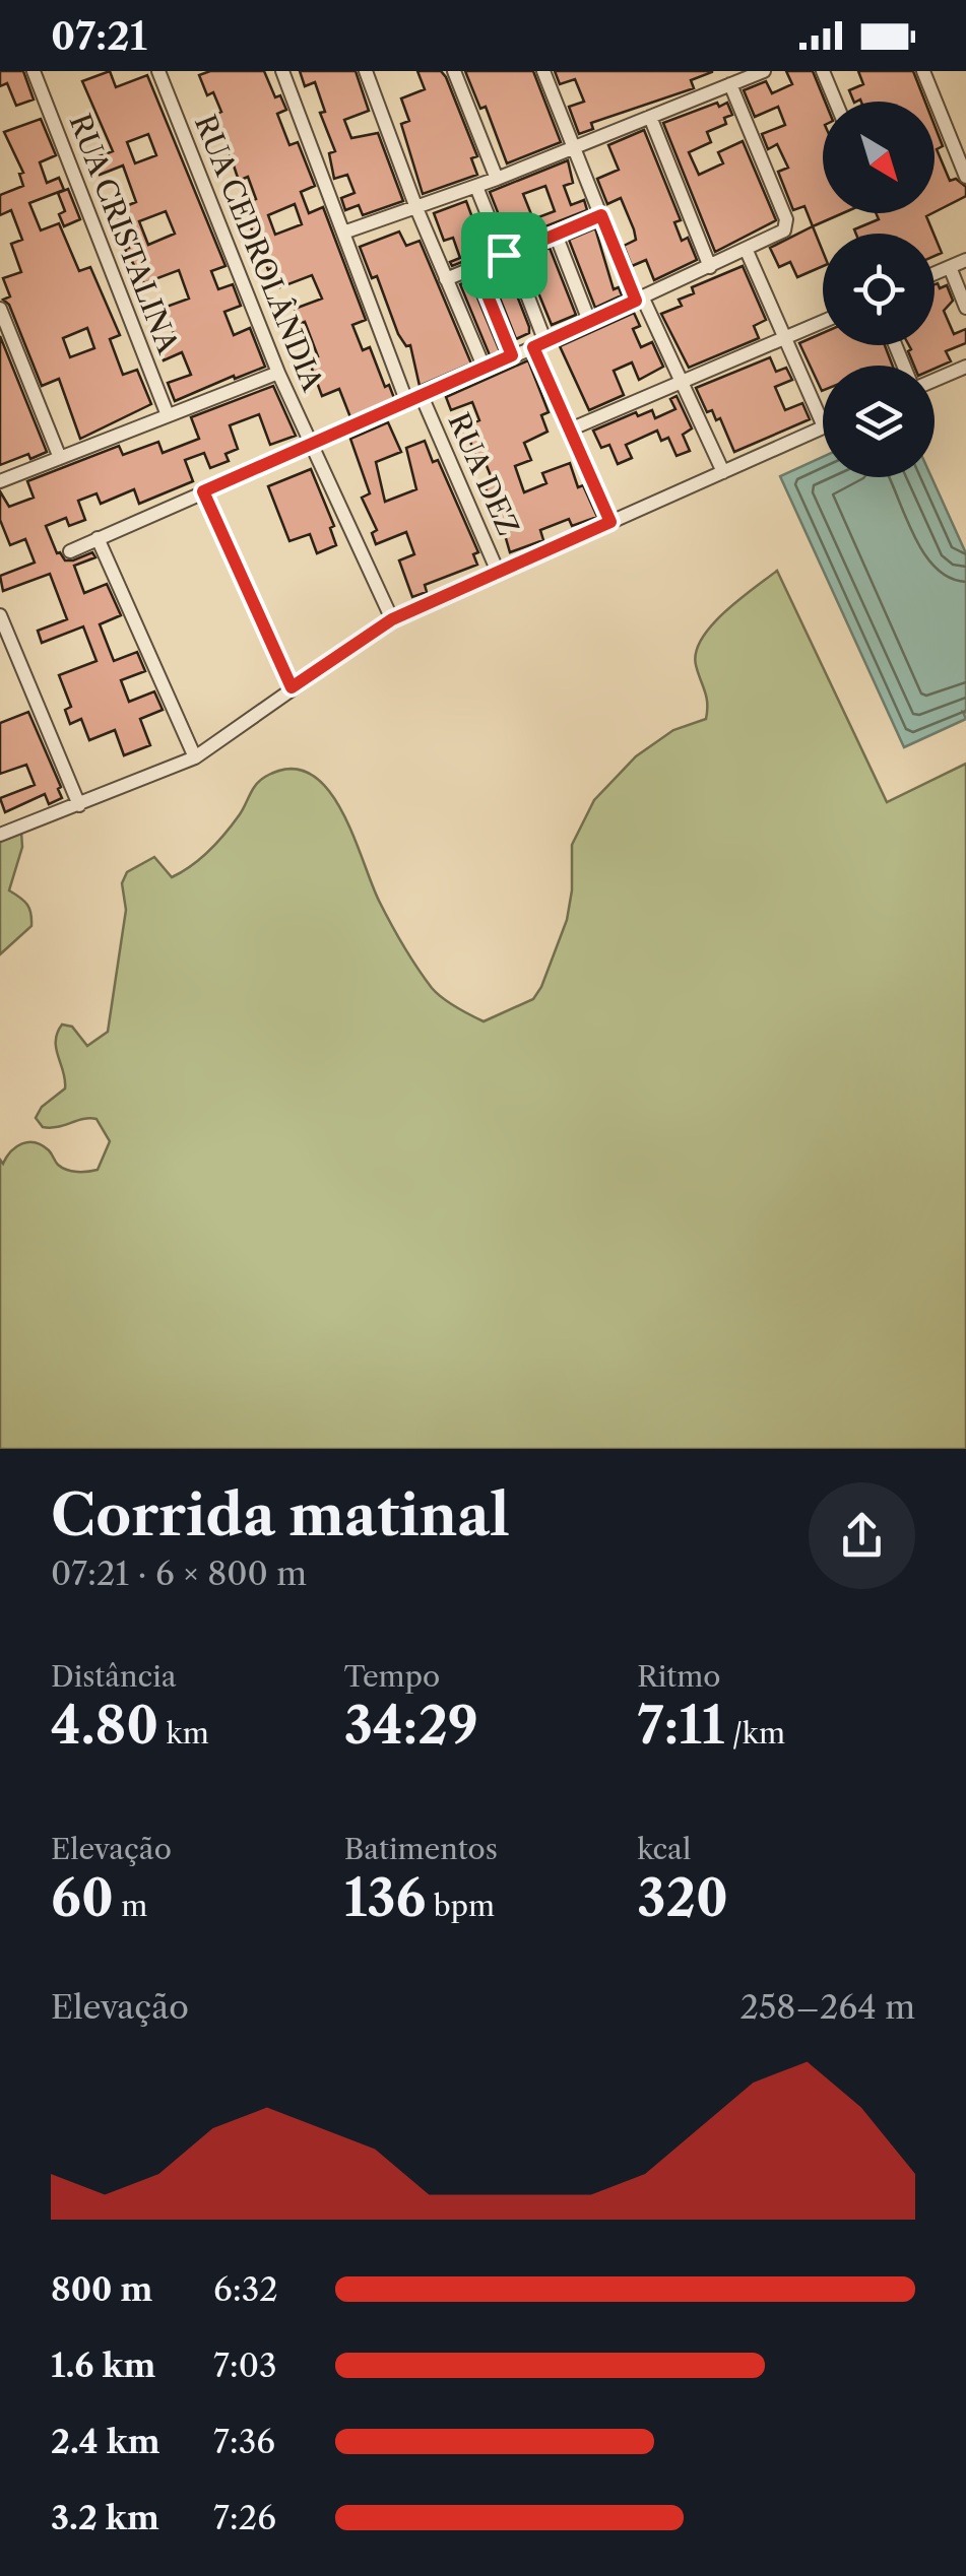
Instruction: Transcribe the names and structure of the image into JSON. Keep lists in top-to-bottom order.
{
  "streets": {
    "street": ["RUA CRISTALINA", "RUA CEDROLÂNDIA", "RUA DEZ"]
  },
  "north": "bottom right",
  "page": {
    "status": "07:21",
    "heading": ["Corrida matinal", "07:21 · 6 × 800 m"],
    "stats": [
      ["Distância", "4.80 km"],
      ["Tempo", "34:29"],
      ["Ritmo", "7:11 /km"],
      ["Elevação", "60 m"],
      ["Batimentos", "136 bpm"],
      ["kcal", "320"]
    ],
    "chart": ["Elevação", "258–264 m"],
    "list": [
      {
        "name": "800 m",
        "note": "6:32"
      },
      {
        "name": "1.6 km",
        "note": "7:03"
      },
      {
        "name": "2.4 km",
        "note": "7:36"
      },
      {
        "name": "3.2 km",
        "note": "7:26"
      }
    ]
  }
}
